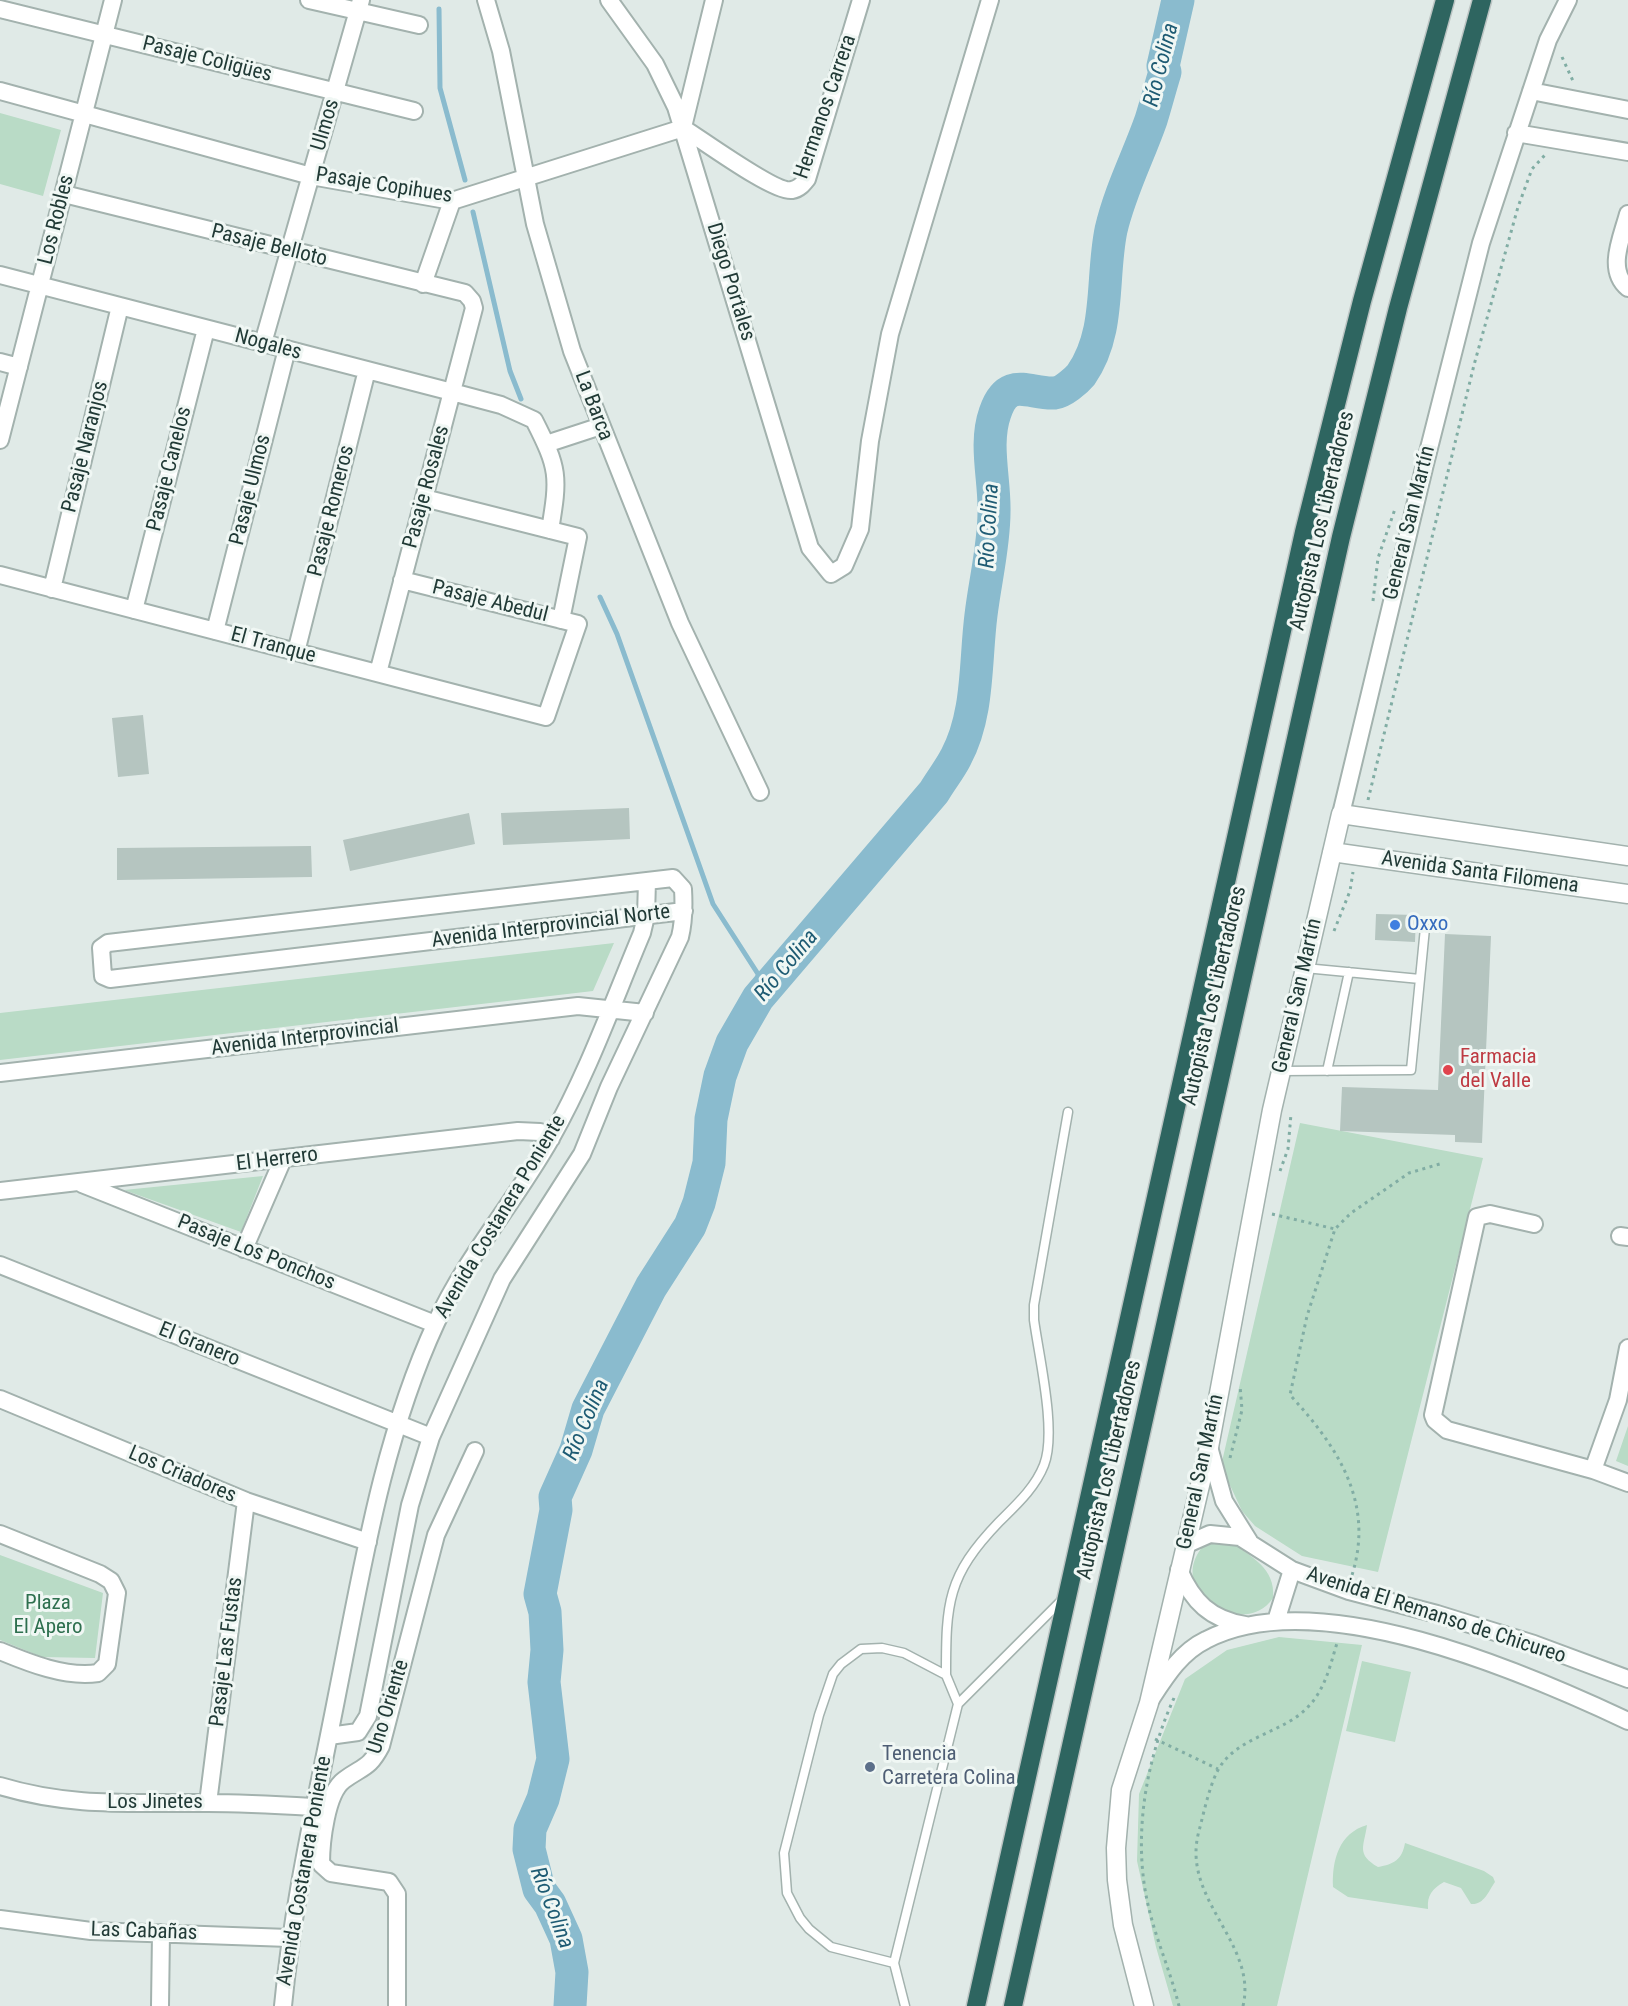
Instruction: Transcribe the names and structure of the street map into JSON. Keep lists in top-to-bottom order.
{
  "streets": {
    "highway": ["Autopista Los Libertadores"],
    "street": [
      "Pasaje Coligües",
      "Hermanos Carrera",
      "Ulmos",
      "Pasaje Copihues",
      "Los Robles",
      "Pasaje Belloto",
      "Diego Portales",
      "Nogales",
      "La Barca",
      "Pasaje Naranjos",
      "Pasaje Canelos",
      "Pasaje Rosales",
      "Pasaje Ulmos",
      "Pasaje Romeros",
      "General San Martín",
      "Pasaje Abedul",
      "El Tranque",
      "Avenida Santa Filomena",
      "Avenida Interprovincial Norte",
      "Avenida Interprovincial",
      "El Herrero",
      "Avenida Costanera Poniente",
      "Pasaje Los Ponchos",
      "El Granero",
      "Los Criadores",
      "Avenida El Remanso de Chicureo",
      "Pasaje Las Fustas",
      "Uno Oriente",
      "Los Jinetes",
      "Las Cabañas"
    ]
  },
  "crossings": [
    ["Pasaje Coligües", "Ulmos"],
    ["Pasaje Coligües", "Los Robles"],
    ["Hermanos Carrera", "Pasaje Copihues"],
    ["Hermanos Carrera", "Diego Portales"],
    ["Ulmos", "Pasaje Copihues"],
    ["Ulmos", "Pasaje Belloto"],
    ["Ulmos", "Nogales"],
    ["Pasaje Copihues", "Los Robles"],
    ["Pasaje Copihues", "Diego Portales"],
    ["Pasaje Copihues", "La Barca"],
    ["Los Robles", "Pasaje Belloto"],
    ["Los Robles", "Nogales"],
    ["Pasaje Belloto", "Pasaje Rosales"],
    ["Nogales", "Pasaje Naranjos"],
    ["Nogales", "Pasaje Canelos"],
    ["Nogales", "Pasaje Rosales"],
    ["Nogales", "Pasaje Ulmos"],
    ["Nogales", "Pasaje Romeros"],
    ["Pasaje Naranjos", "El Tranque"],
    ["Pasaje Canelos", "El Tranque"],
    ["Pasaje Rosales", "Pasaje Abedul"],
    ["Pasaje Rosales", "El Tranque"],
    ["Pasaje Ulmos", "El Tranque"],
    ["Pasaje Romeros", "El Tranque"],
    ["General San Martín", "Avenida Santa Filomena"],
    ["General San Martín", "Avenida El Remanso de Chicureo"],
    ["Pasaje Abedul", "El Tranque"],
    ["Avenida Interprovincial Norte", "Avenida Costanera Poniente"],
    ["Avenida Interprovincial", "Avenida Costanera Poniente"],
    ["El Herrero", "Avenida Costanera Poniente"],
    ["El Herrero", "Pasaje Los Ponchos"],
    ["Avenida Costanera Poniente", "Pasaje Los Ponchos"],
    ["Avenida Costanera Poniente", "El Granero"],
    ["Avenida Costanera Poniente", "Los Criadores"],
    ["Avenida Costanera Poniente", "Los Jinetes"],
    ["Avenida Costanera Poniente", "Las Cabañas"],
    ["Los Criadores", "Pasaje Las Fustas"],
    ["Pasaje Las Fustas", "Los Jinetes"]
  ],
  "water": ["Río Colina"],
  "parks": ["Plaza El Apero"],
  "places": ["Oxxo", "Farmacia del Valle", "Tenencia Carretera Colina"]
}
